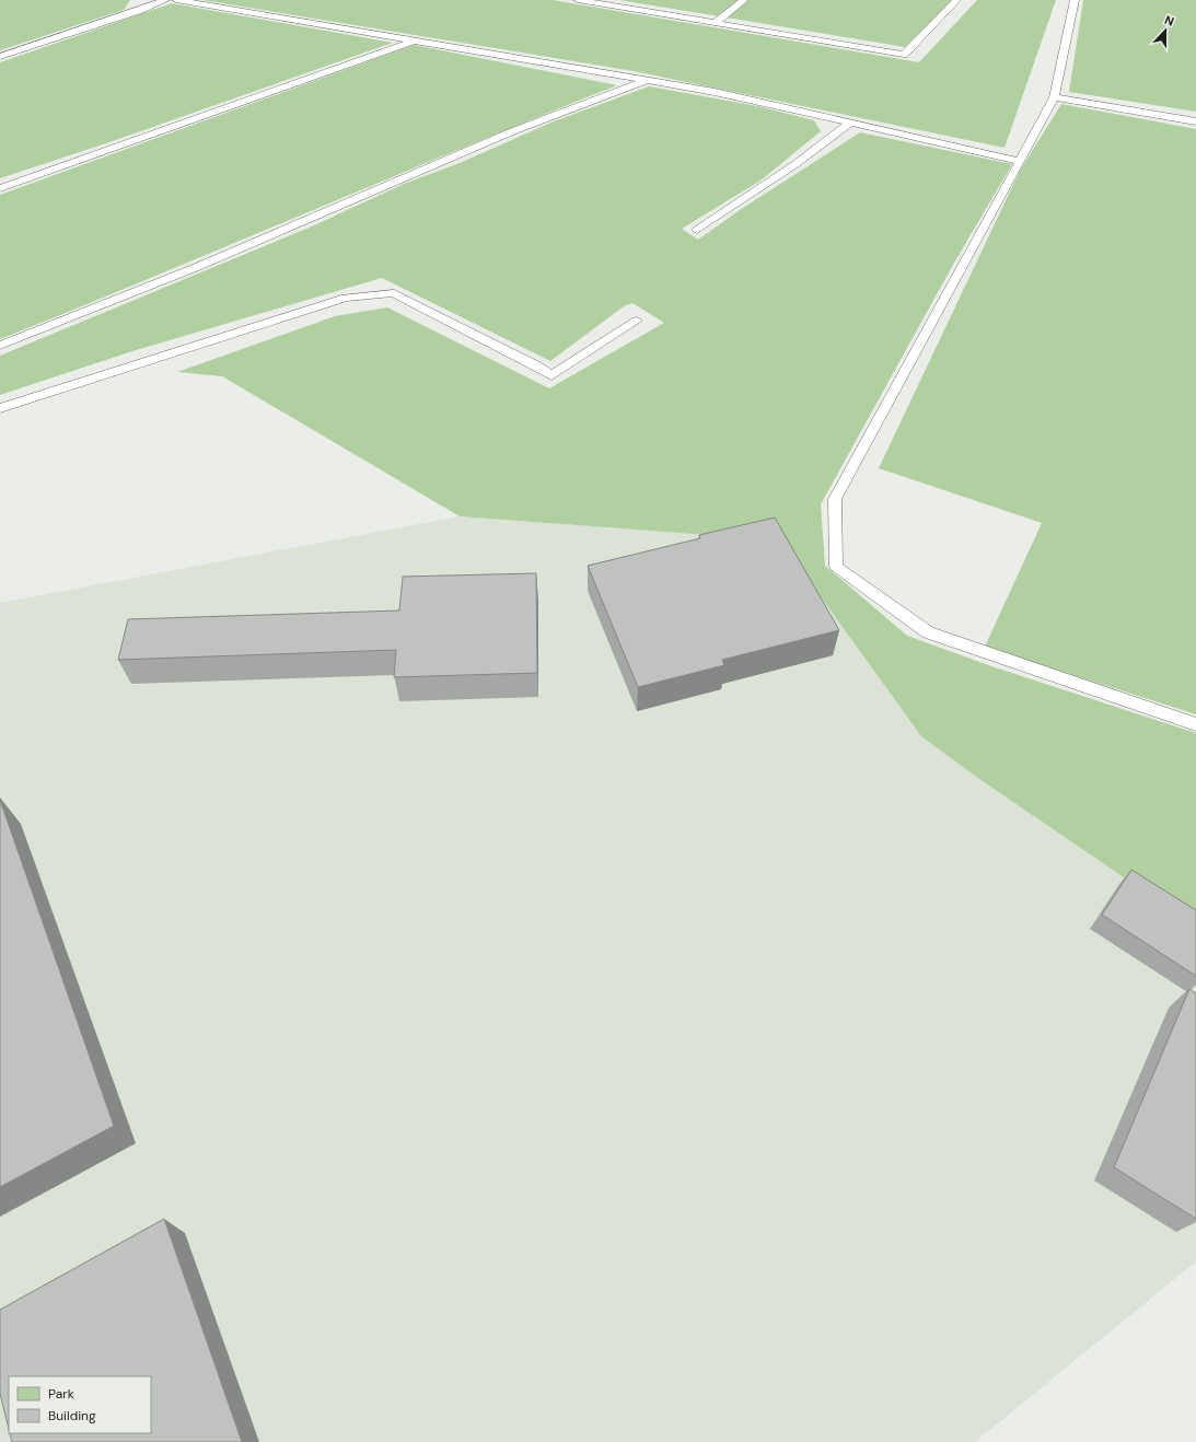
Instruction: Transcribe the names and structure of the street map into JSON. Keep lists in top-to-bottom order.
{
  "legend": ["Park", "Building"],
  "north": "top"
}
